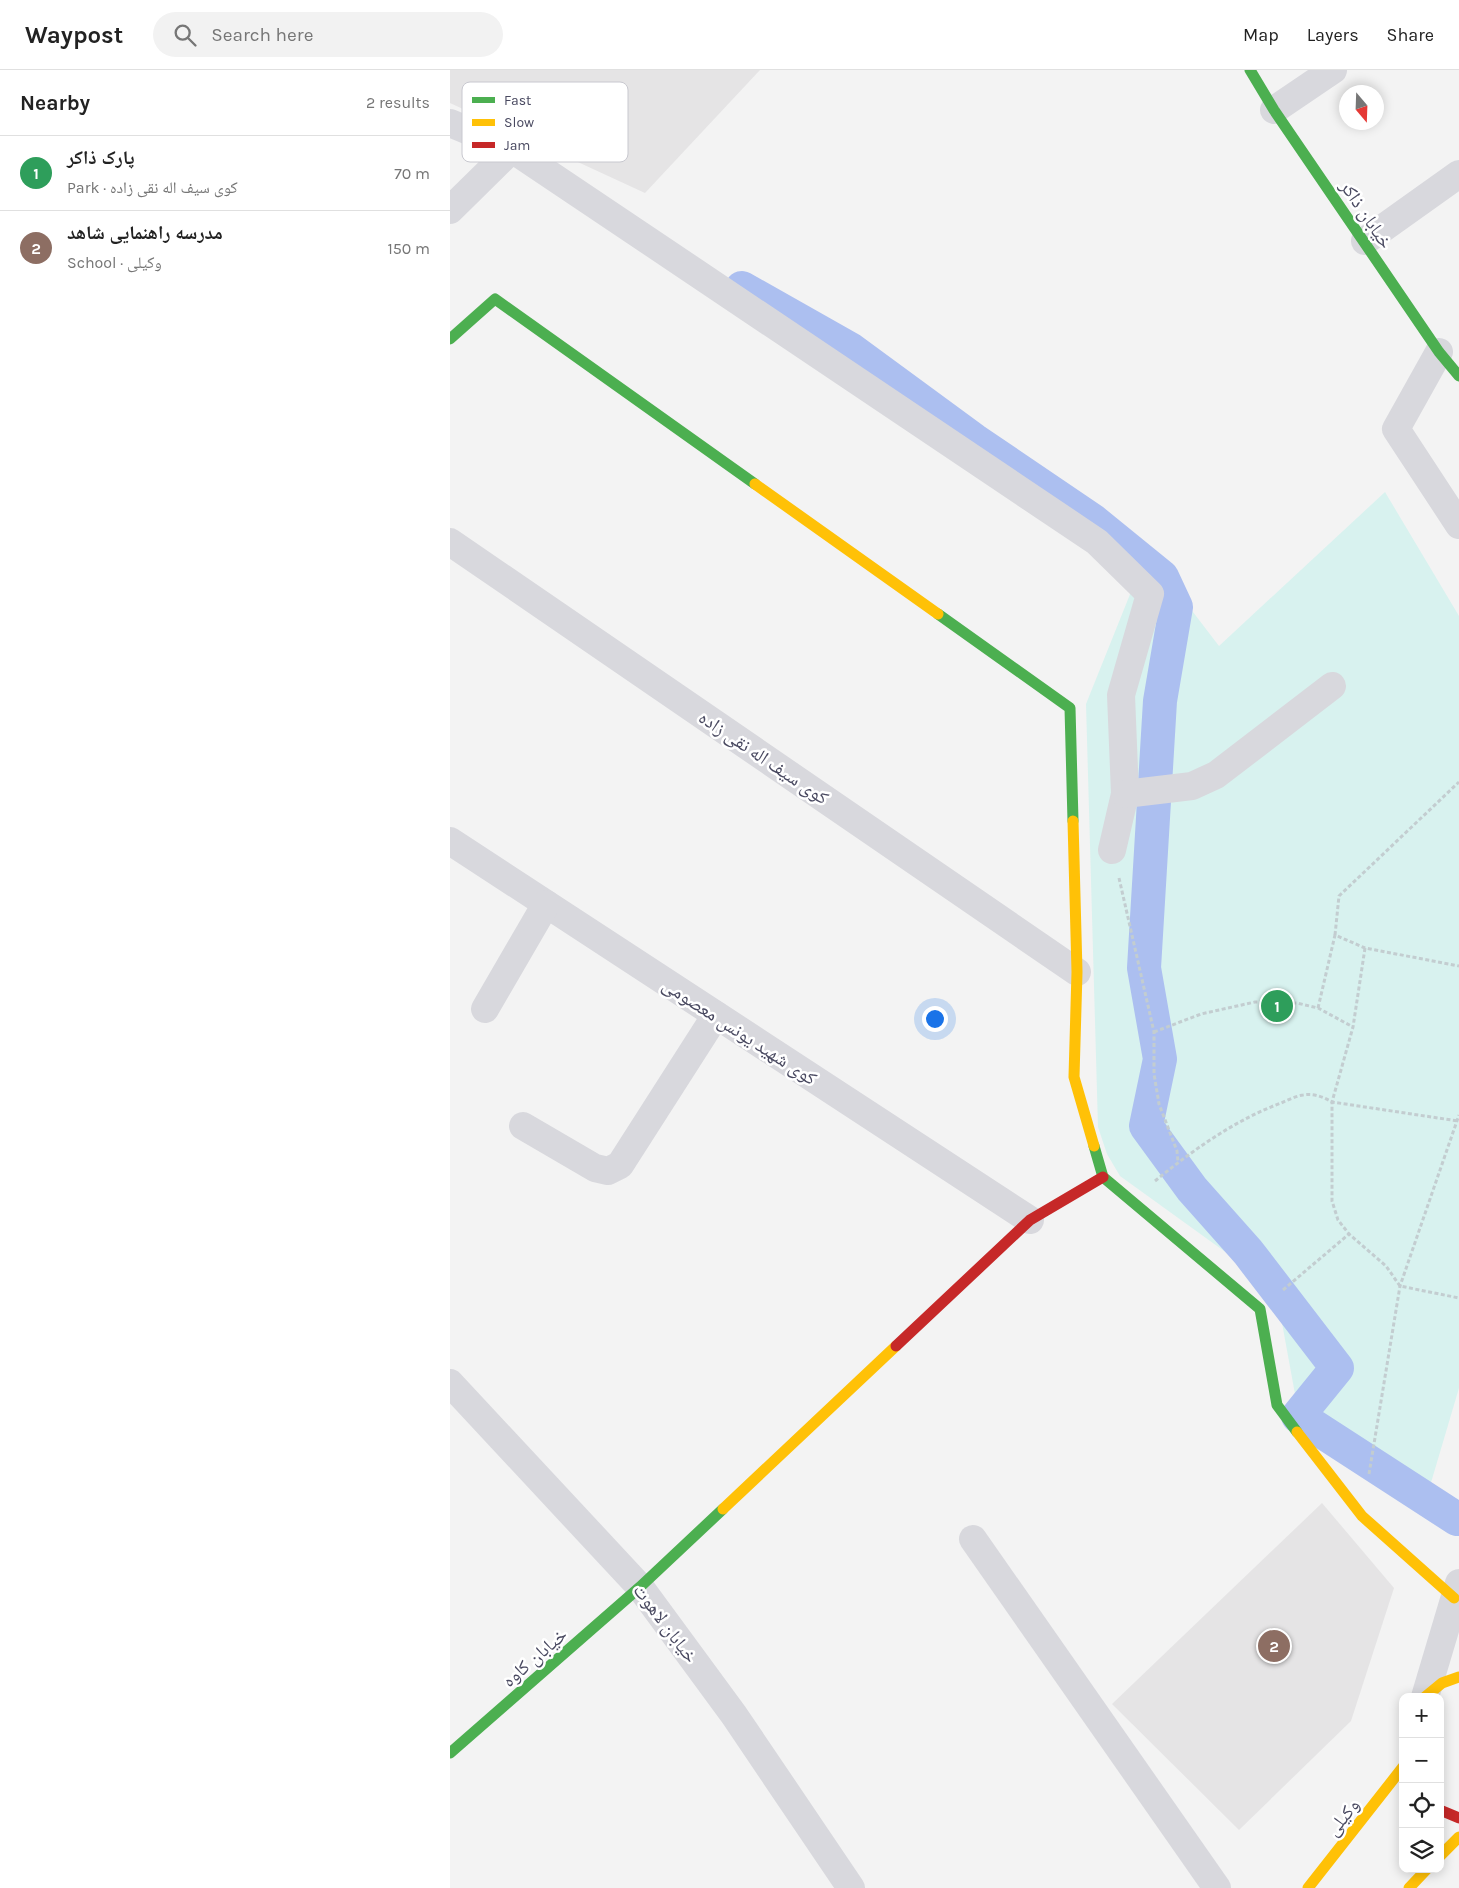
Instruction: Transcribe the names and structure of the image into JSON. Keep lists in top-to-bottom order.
{
  "streets": {
    "street": [
      "خیابان ذاکر",
      "کوی سیف اله نقی زاده",
      "کوی شهید یونس معصومی",
      "خیابان لاهوت",
      "خیابان کاوه",
      "وکیلی"
    ]
  },
  "crossings": [
    ["کوی شهید یونس معصومی", "خیابان کاوه"],
    ["خیابان لاهوت", "خیابان کاوه"]
  ],
  "legend": ["Fast", "Slow", "Jam"],
  "north": "bottom",
  "page": {
    "header": "Waypost",
    "search": "Search here",
    "nav": ["Map", "Layers", "Share"],
    "heading": ["Nearby", "2 results"],
    "list": [
      {
        "mark": "1",
        "name": "پارک ذاکر",
        "note": "Park · کوی سیف اله نقی زاده",
        "value": "70 m"
      },
      {
        "mark": "2",
        "name": "مدرسه راهنمایی شاهد",
        "note": "School · وکیلی",
        "value": "150 m"
      }
    ],
    "pins": ["1", "2"],
    "map_buttons": ["+", "−"]
  }
}
